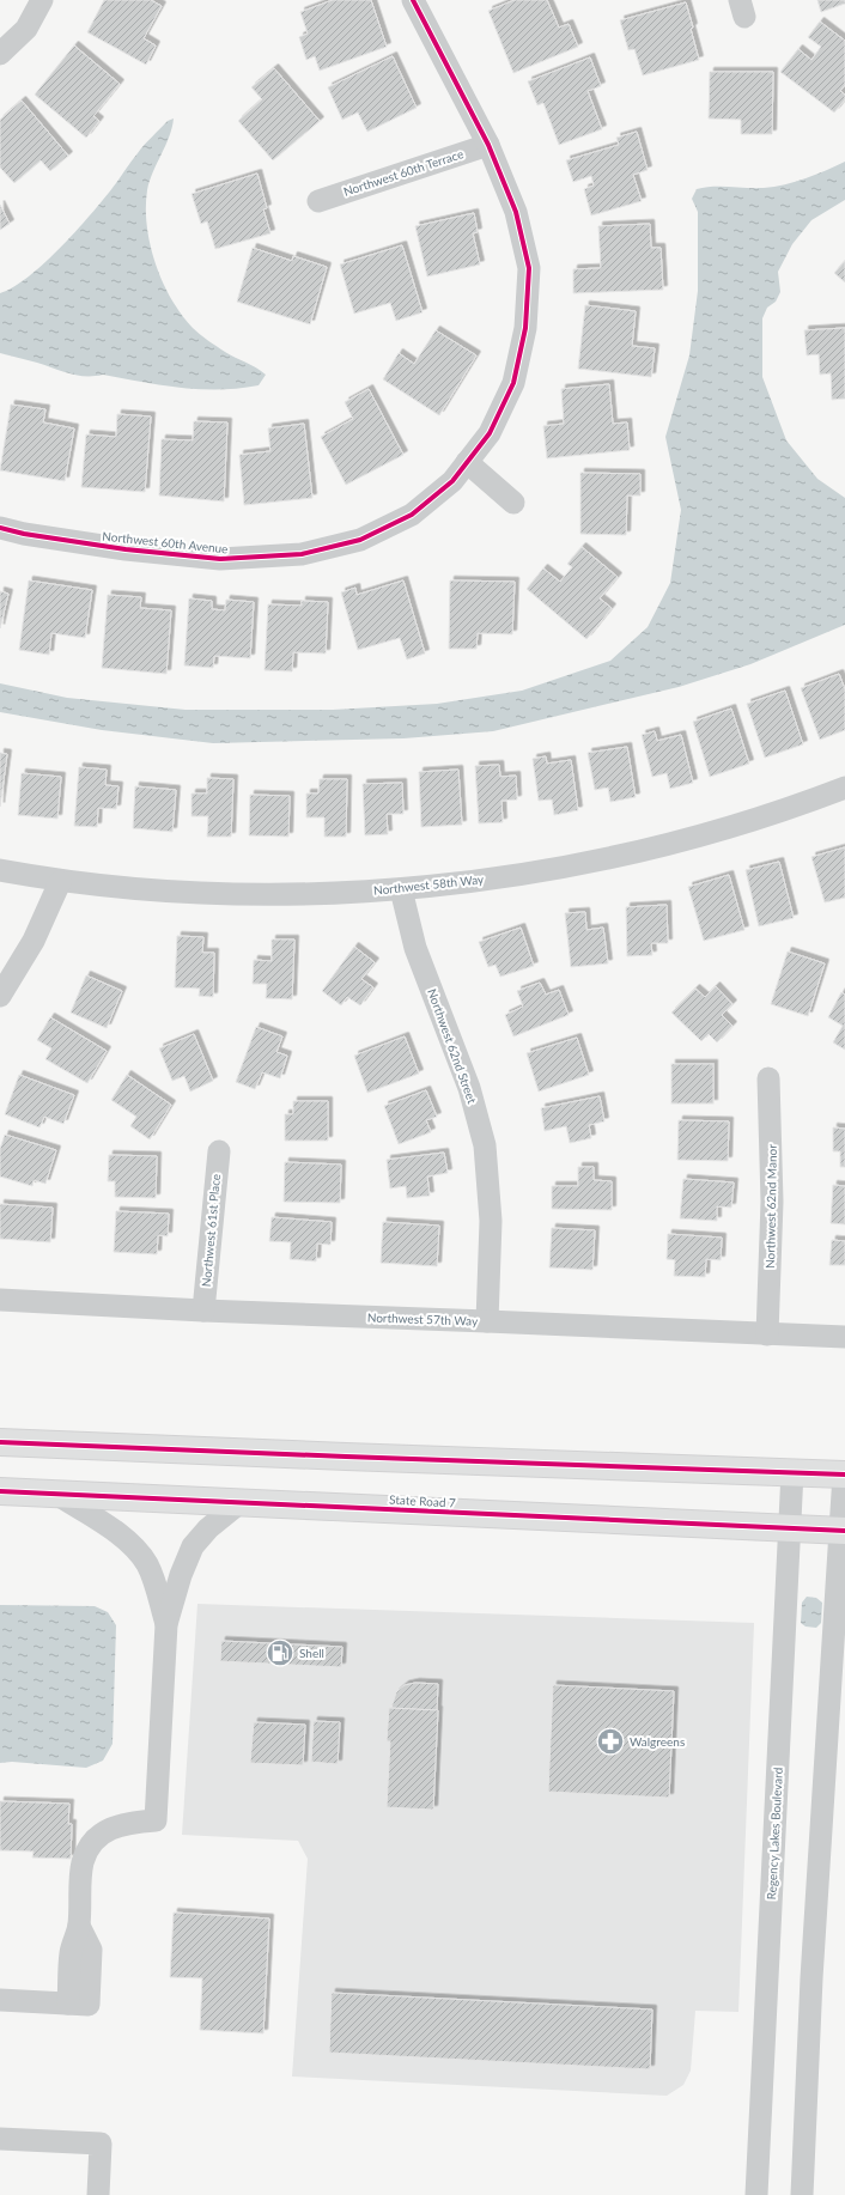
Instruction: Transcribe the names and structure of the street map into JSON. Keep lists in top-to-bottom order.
{
  "streets": {
    "main road": ["State Road 7"],
    "street": [
      "Northwest 60th Terrace",
      "Northwest 60th Avenue",
      "Northwest 58th Way",
      "Northwest 62nd Street",
      "Northwest 62nd Manor",
      "Northwest 61st Place",
      "Northwest 57th Way",
      "Regency Lakes Boulevard"
    ]
  },
  "crossings": [
    ["Northwest 60th Terrace", "Northwest 60th Avenue"],
    ["Northwest 58th Way", "Northwest 62nd Street"],
    ["Northwest 62nd Street", "Northwest 57th Way"],
    ["Northwest 62nd Manor", "Northwest 57th Way"],
    ["Northwest 61st Place", "Northwest 57th Way"],
    ["State Road 7", "Regency Lakes Boulevard"]
  ],
  "places": {
    "fuel station": ["Shell"],
    "pharmacy": ["Walgreens"]
  }
}
